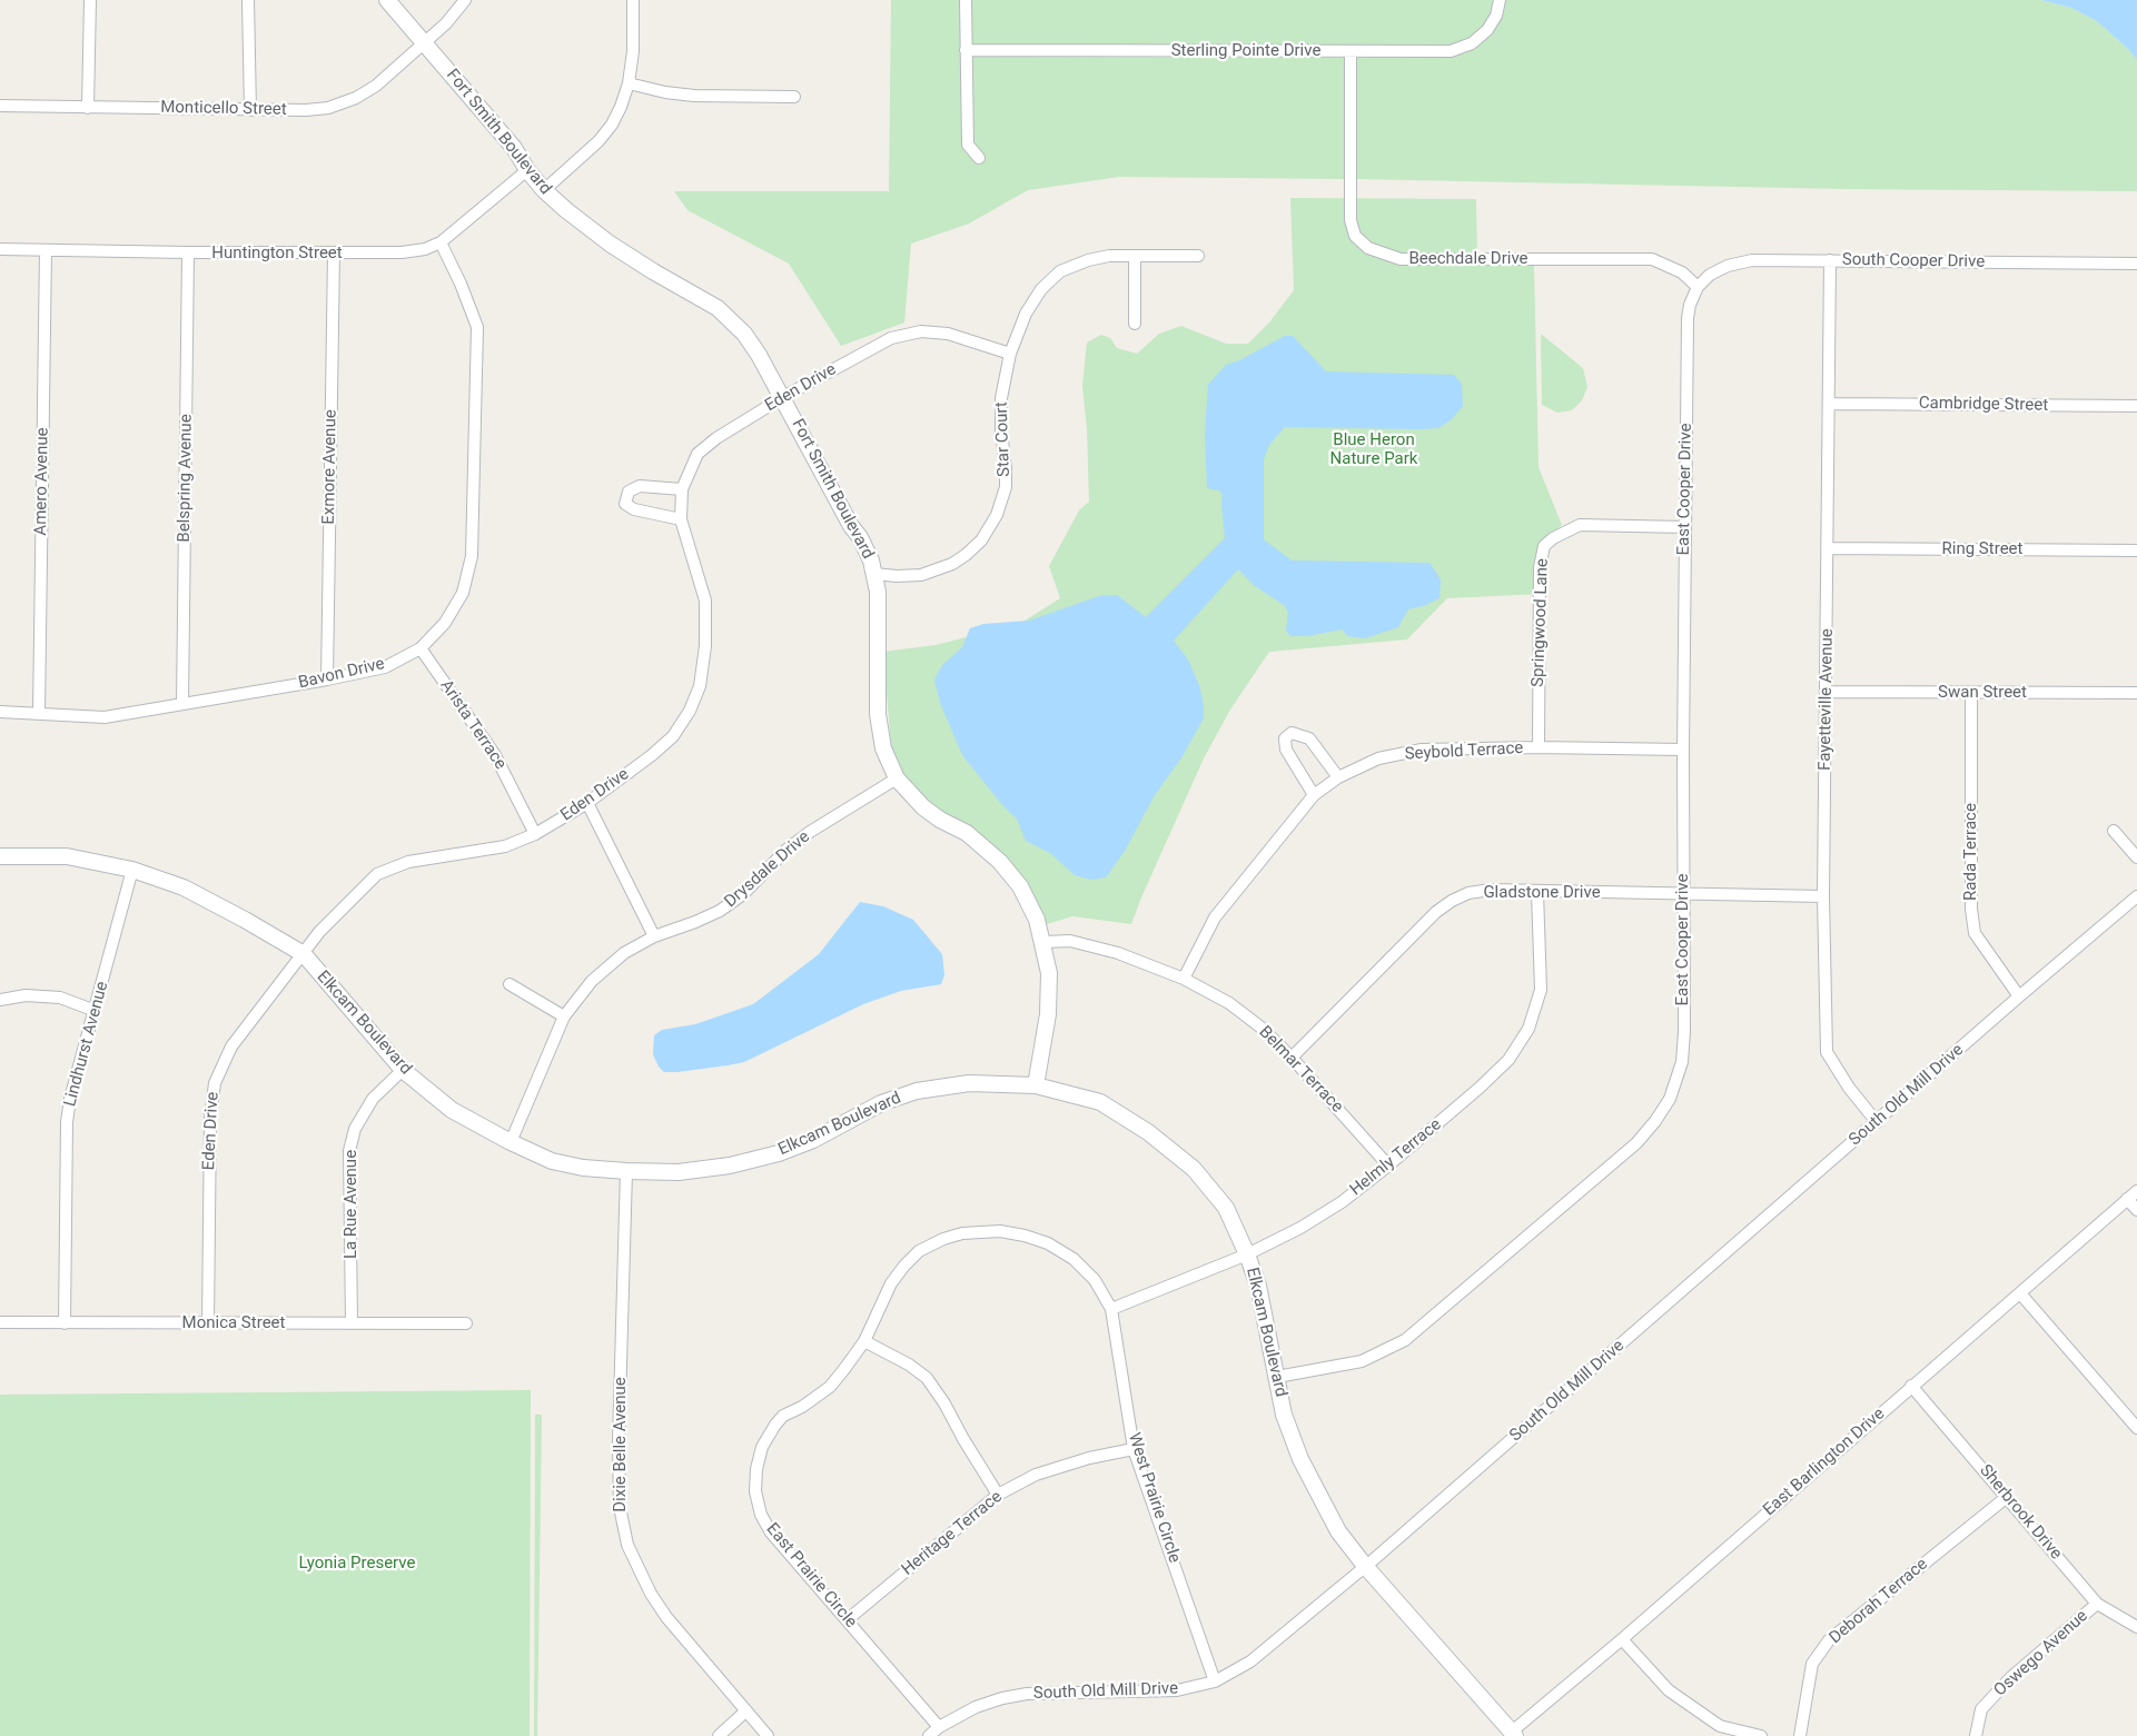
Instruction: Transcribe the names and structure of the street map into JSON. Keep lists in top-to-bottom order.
{
  "streets": {
    "street": [
      "Sterling Pointe Drive",
      "Monticello Street",
      "Fort Smith Boulevard",
      "Huntington Street",
      "Beechdale Drive",
      "South Cooper Drive",
      "Eden Drive",
      "Cambridge Street",
      "Star Court",
      "Exmore Avenue",
      "Belspring Avenue",
      "Amero Avenue",
      "East Cooper Drive",
      "Ring Street",
      "Springwood Lane",
      "Bavon Drive",
      "Swan Street",
      "Fayetteville Avenue",
      "Arista Terrace",
      "Seybold Terrace",
      "Rada Terrace",
      "Drysdale Drive",
      "Gladstone Drive",
      "Elkcam Boulevard",
      "Lindhurst Avenue",
      "Belmar Terrace",
      "South Old Mill Drive",
      "Helmly Terrace",
      "La Rue Avenue",
      "Monica Street",
      "Dixie Belle Avenue",
      "East Barlington Drive",
      "West Prairie Circle",
      "Sherbrook Drive",
      "Heritage Terrace",
      "East Prairie Circle",
      "Deborah Terrace",
      "Oswego Avenue"
    ]
  },
  "crossings": [
    ["Sterling Pointe Drive", "Beechdale Drive"],
    ["Monticello Street", "Fort Smith Boulevard"],
    ["Fort Smith Boulevard", "Huntington Street"],
    ["Fort Smith Boulevard", "Eden Drive"],
    ["Fort Smith Boulevard", "Star Court"],
    ["Fort Smith Boulevard", "Drysdale Drive"],
    ["Fort Smith Boulevard", "Elkcam Boulevard"],
    ["Fort Smith Boulevard", "Belmar Terrace"],
    ["Huntington Street", "Exmore Avenue"],
    ["Huntington Street", "Belspring Avenue"],
    ["Huntington Street", "Amero Avenue"],
    ["Huntington Street", "Bavon Drive"],
    ["Beechdale Drive", "South Cooper Drive"],
    ["Beechdale Drive", "East Cooper Drive"],
    ["South Cooper Drive", "East Cooper Drive"],
    ["South Cooper Drive", "Fayetteville Avenue"],
    ["Eden Drive", "Star Court"],
    ["Eden Drive", "Arista Terrace"],
    ["Eden Drive", "Elkcam Boulevard"],
    ["Eden Drive", "Monica Street"],
    ["Cambridge Street", "Fayetteville Avenue"],
    ["Exmore Avenue", "Bavon Drive"],
    ["Belspring Avenue", "Bavon Drive"],
    ["Amero Avenue", "Bavon Drive"],
    ["East Cooper Drive", "Springwood Lane"],
    ["East Cooper Drive", "Seybold Terrace"],
    ["East Cooper Drive", "Gladstone Drive"],
    ["East Cooper Drive", "Elkcam Boulevard"],
    ["Ring Street", "Fayetteville Avenue"],
    ["Springwood Lane", "Seybold Terrace"],
    ["Bavon Drive", "Arista Terrace"],
    ["Swan Street", "Fayetteville Avenue"],
    ["Swan Street", "Rada Terrace"],
    ["Fayetteville Avenue", "Gladstone Drive"],
    ["Fayetteville Avenue", "South Old Mill Drive"],
    ["Seybold Terrace", "Belmar Terrace"],
    ["Rada Terrace", "South Old Mill Drive"],
    ["Drysdale Drive", "Elkcam Boulevard"],
    ["Gladstone Drive", "Belmar Terrace"],
    ["Gladstone Drive", "Helmly Terrace"],
    ["Elkcam Boulevard", "Lindhurst Avenue"],
    ["Elkcam Boulevard", "South Old Mill Drive"],
    ["Elkcam Boulevard", "Helmly Terrace"],
    ["Elkcam Boulevard", "La Rue Avenue"],
    ["Elkcam Boulevard", "Dixie Belle Avenue"],
    ["Elkcam Boulevard", "East Barlington Drive"],
    ["Lindhurst Avenue", "Monica Street"],
    ["Belmar Terrace", "Helmly Terrace"],
    ["South Old Mill Drive", "West Prairie Circle"],
    ["South Old Mill Drive", "East Prairie Circle"],
    ["Helmly Terrace", "West Prairie Circle"],
    ["Helmly Terrace", "East Prairie Circle"],
    ["La Rue Avenue", "Monica Street"],
    ["East Barlington Drive", "Sherbrook Drive"],
    ["West Prairie Circle", "Heritage Terrace"],
    ["West Prairie Circle", "East Prairie Circle"],
    ["Sherbrook Drive", "Deborah Terrace"],
    ["Sherbrook Drive", "Oswego Avenue"],
    ["Heritage Terrace", "East Prairie Circle"]
  ],
  "parks": ["Blue Heron Nature Park", "Lyonia Preserve"]
}
